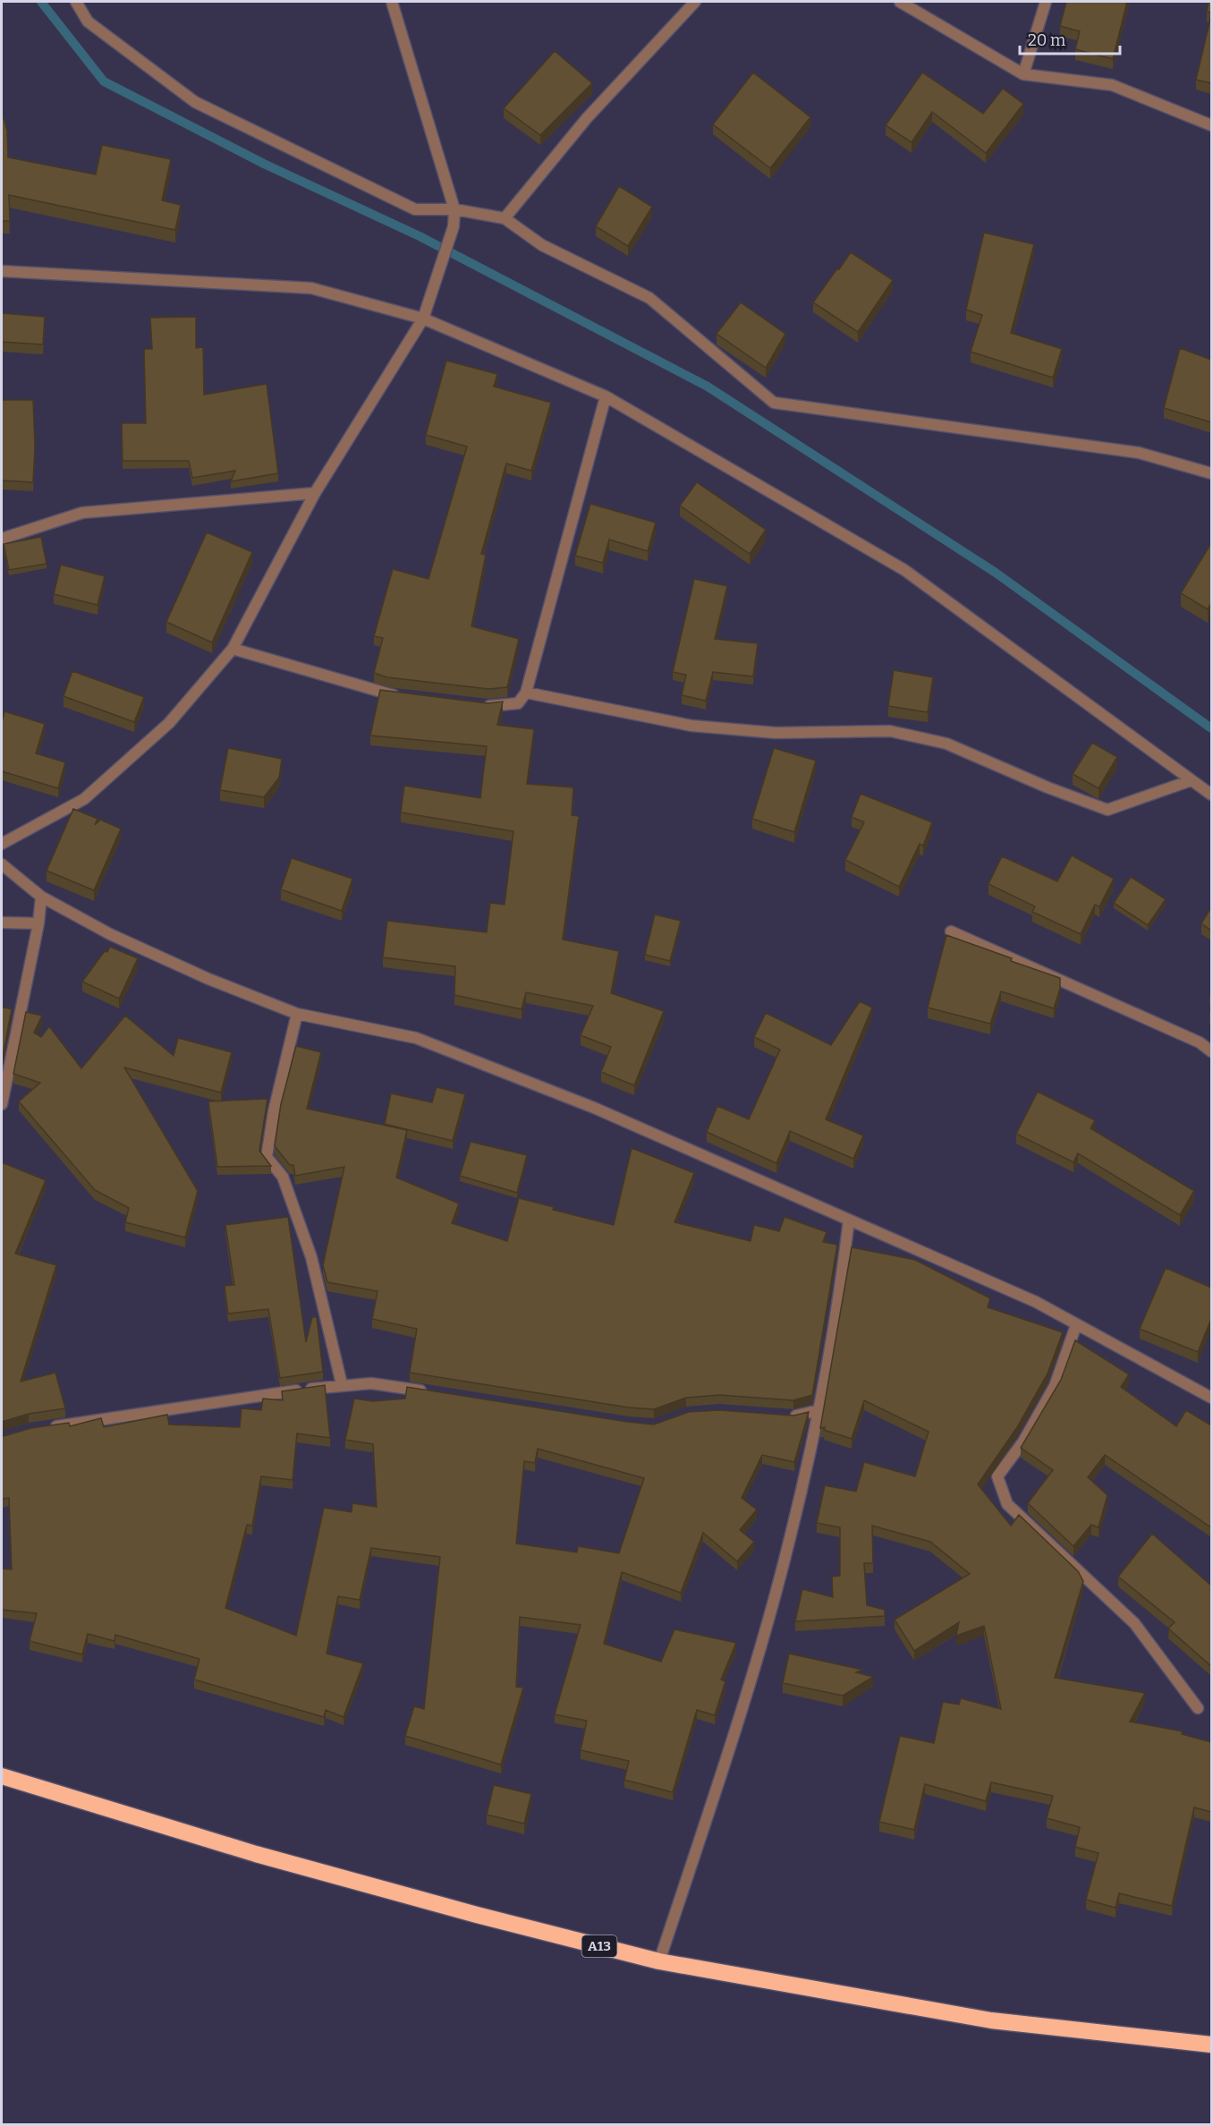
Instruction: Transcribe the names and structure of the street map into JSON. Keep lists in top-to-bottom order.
{
  "streets": {
    "highway": ["A13"]
  },
  "scale_bar": "20 m"
}
